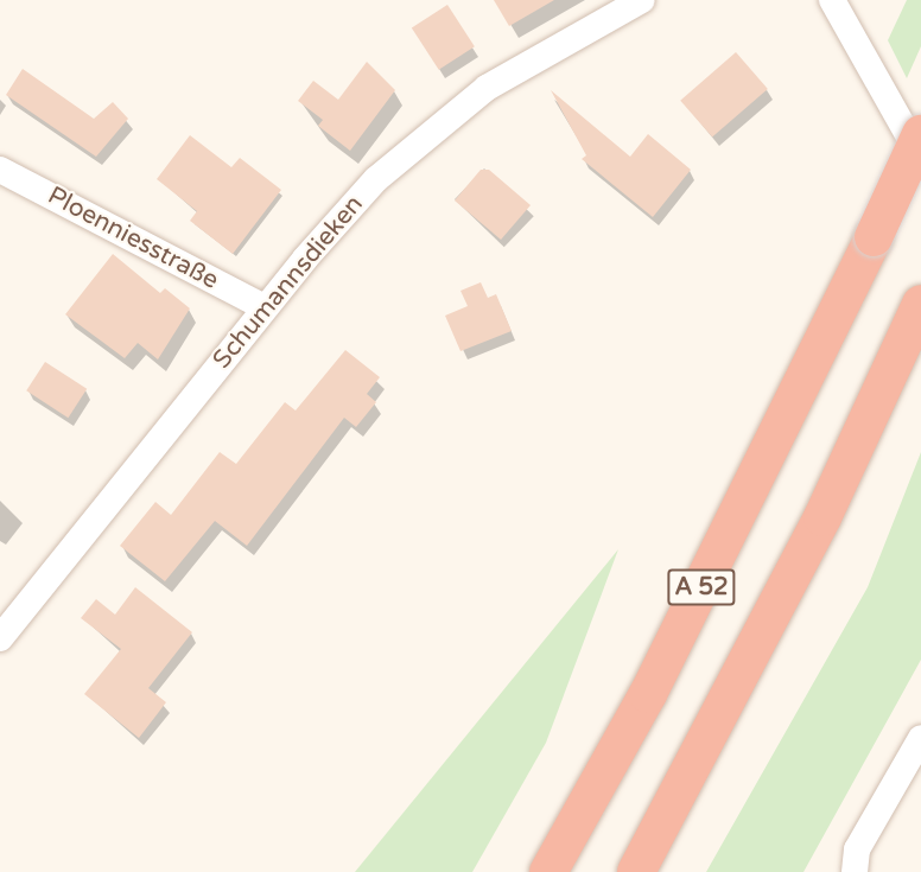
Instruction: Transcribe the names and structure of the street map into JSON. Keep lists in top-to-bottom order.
{
  "streets": {
    "highway": ["A 52"],
    "street": ["Ploenniesstraße", "Schumannsdieken"]
  },
  "crossings": [
    ["Ploenniesstraße", "Schumannsdieken"]
  ]
}
